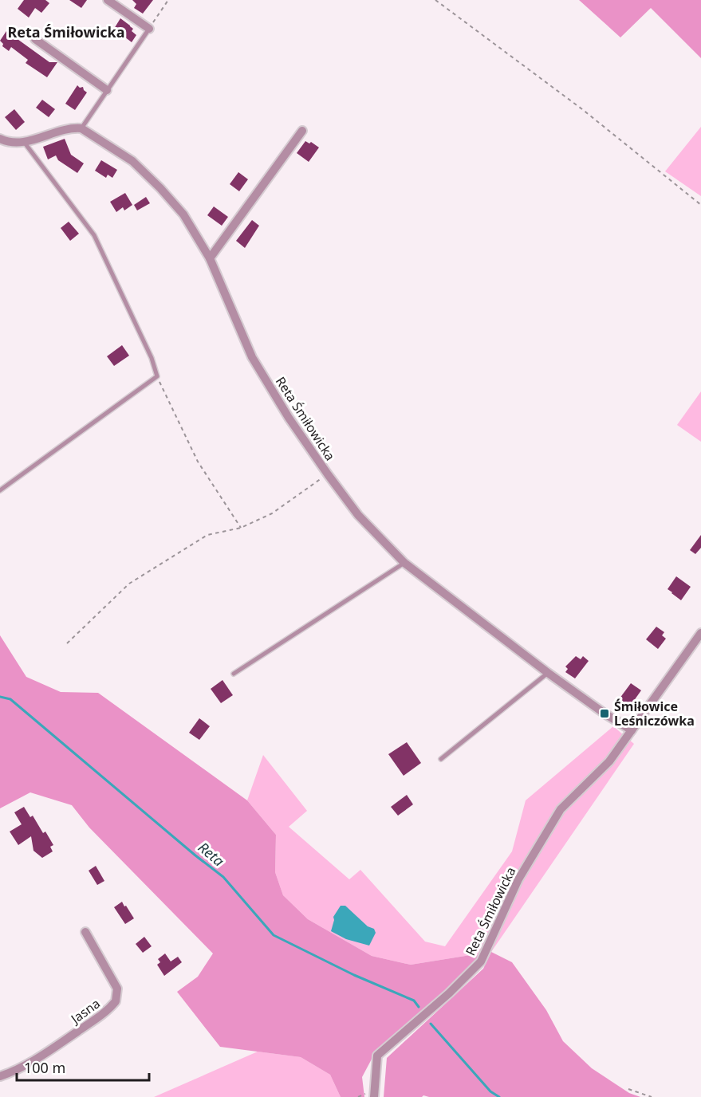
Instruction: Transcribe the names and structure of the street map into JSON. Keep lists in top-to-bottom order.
{
  "streets": {
    "street": ["Reta Śmiłowicka", "Jasna"]
  },
  "districts": ["Reta Śmiłowicka"],
  "water": ["Reta"],
  "places": {
    "transit": ["Śmiłowice Leśniczówka"]
  },
  "scale_bar": "100 m"
}
